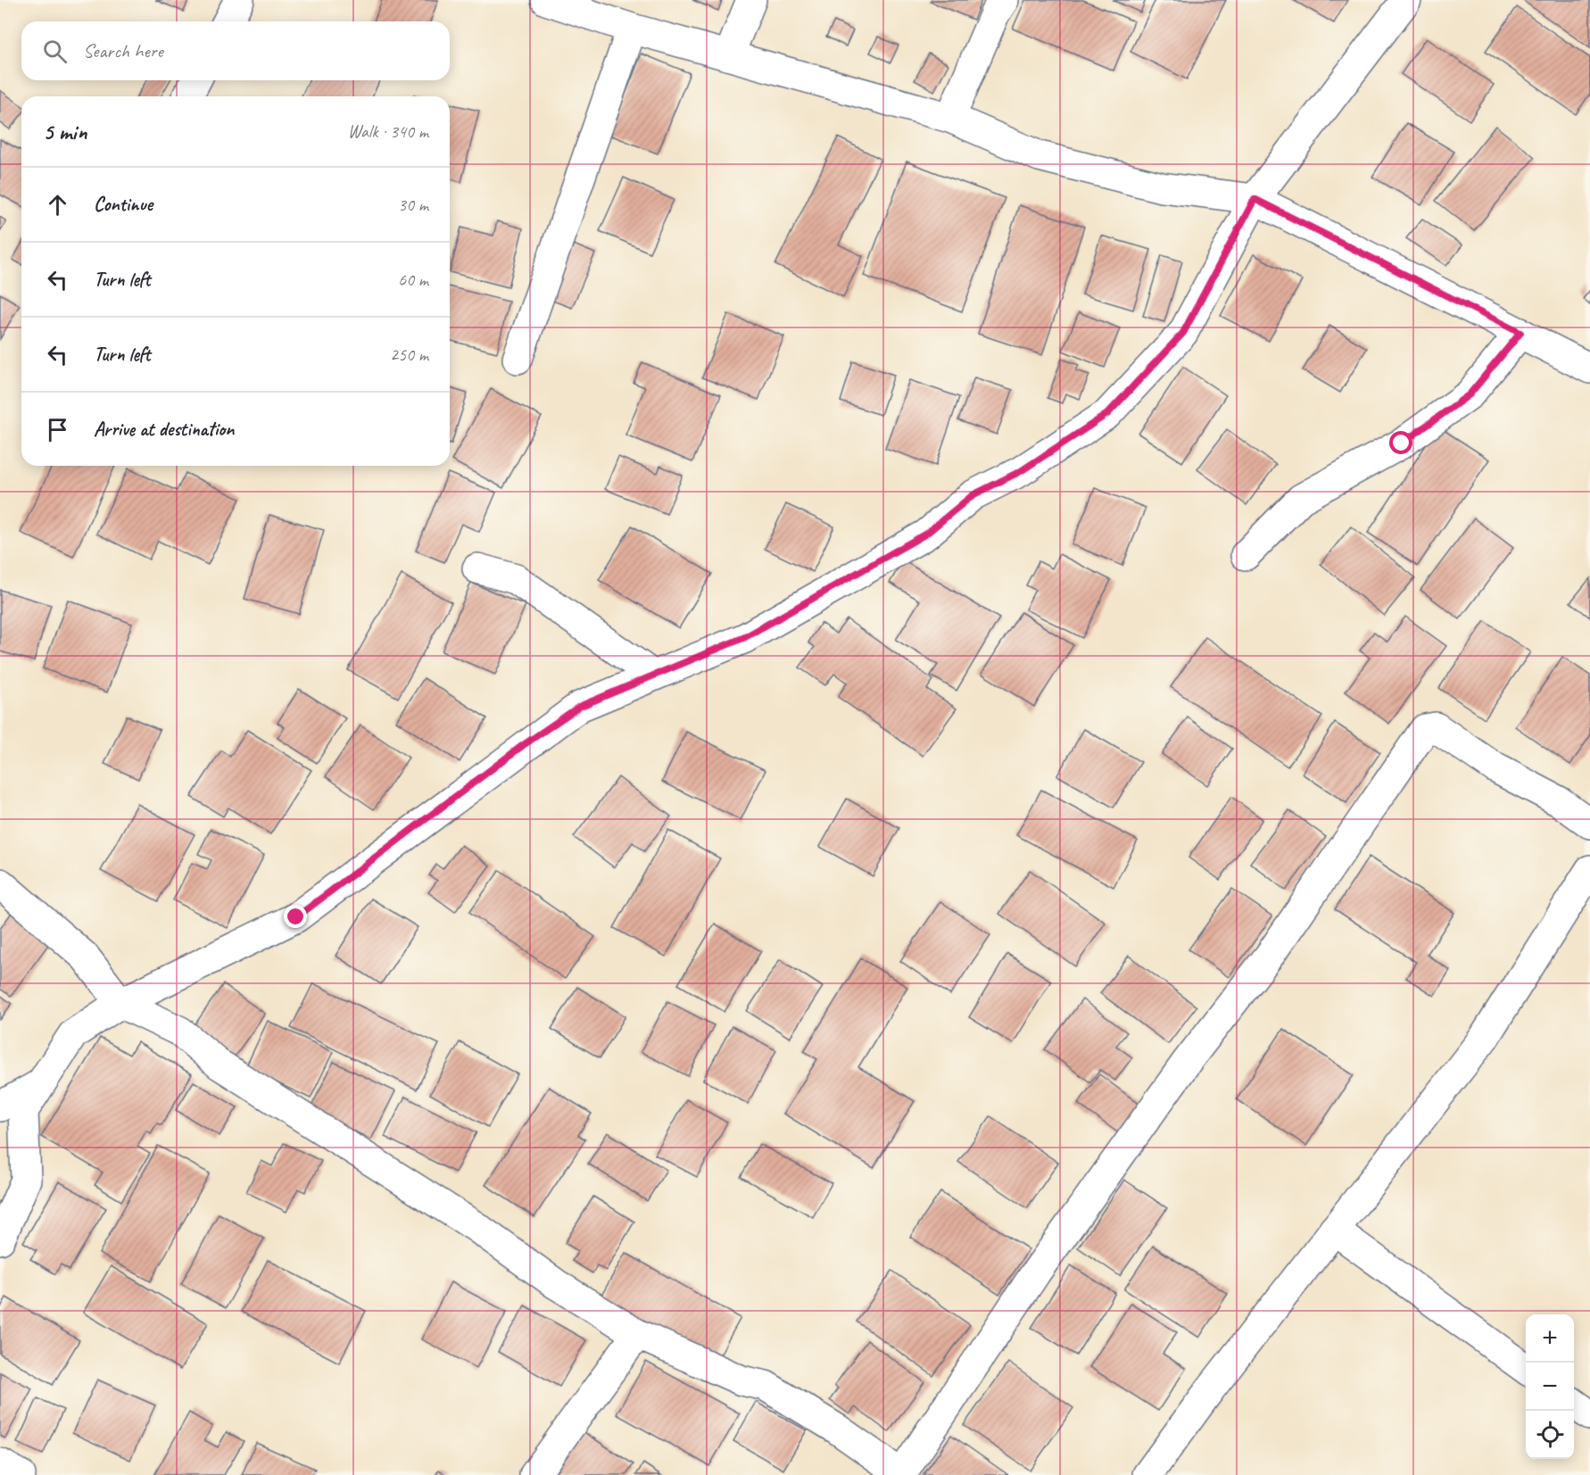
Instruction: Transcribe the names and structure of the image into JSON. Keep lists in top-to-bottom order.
{
  "page": {
    "search": "Search here",
    "heading": ["5 min", "Walk · 340 m"],
    "list": [
      ["Continue", "30 m"],
      ["Turn left", "60 m"],
      ["Turn left", "250 m"],
      "Arrive at destination"
    ],
    "map_buttons": ["+", "−"]
  }
}
